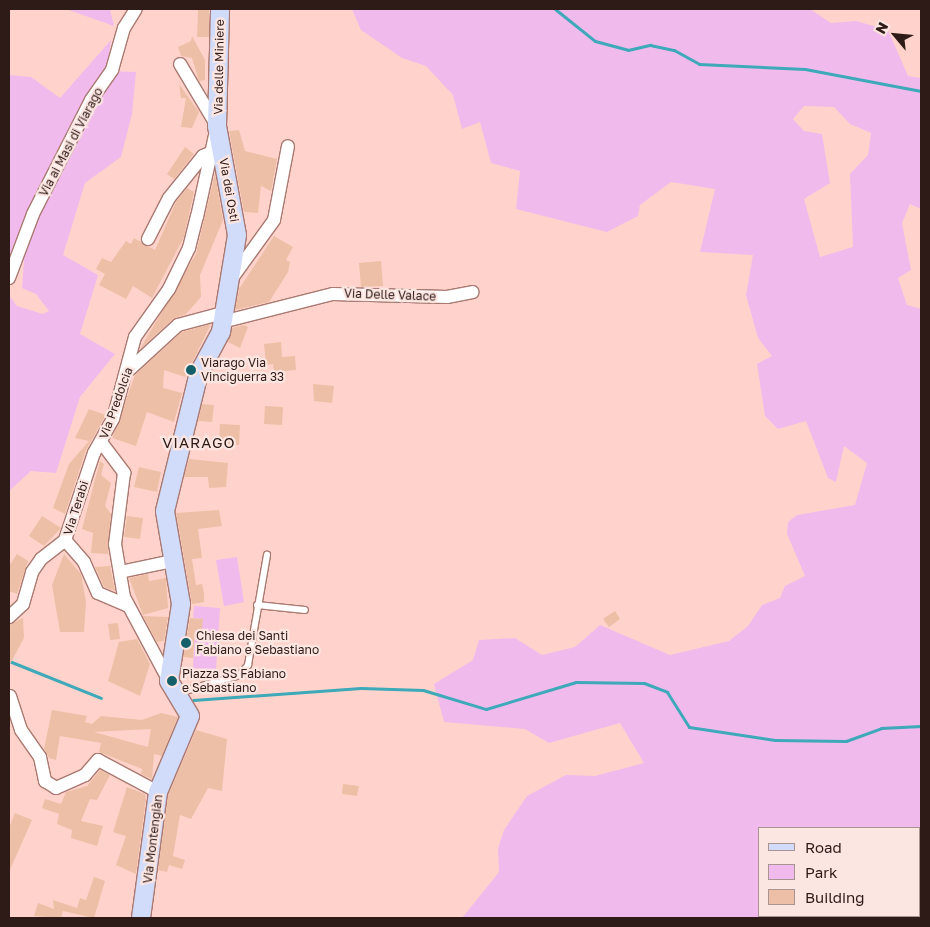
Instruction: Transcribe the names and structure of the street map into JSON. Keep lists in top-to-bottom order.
{
  "streets": {
    "street": [
      "Via delle Miniere",
      "Via ai Masi di Viarago",
      "Via dei Osti",
      "Via Delle Valace",
      "Via Predolcia",
      "Via Terabi",
      "Via Montengiàn"
    ]
  },
  "crossings": [
    ["Via delle Miniere", "Via dei Osti"],
    ["Via delle Miniere", "Via Predolcia"],
    ["Via dei Osti", "Via Delle Valace"],
    ["Via dei Osti", "Via Predolcia"],
    ["Via dei Osti", "Via Montengiàn"],
    ["Via Delle Valace", "Via Predolcia"],
    ["Via Predolcia", "Via Terabi"],
    ["Via Predolcia", "Via Montengiàn"]
  ],
  "districts": ["VIARAGO"],
  "places": ["Viarago Via Vinciguerra 33", "Chiesa dei Santi Fabiano e Sebastiano", "Piazza SS Fabiano e Sebastiano"],
  "legend": ["Road", "Park", "Building"],
  "north": "top left"
}
